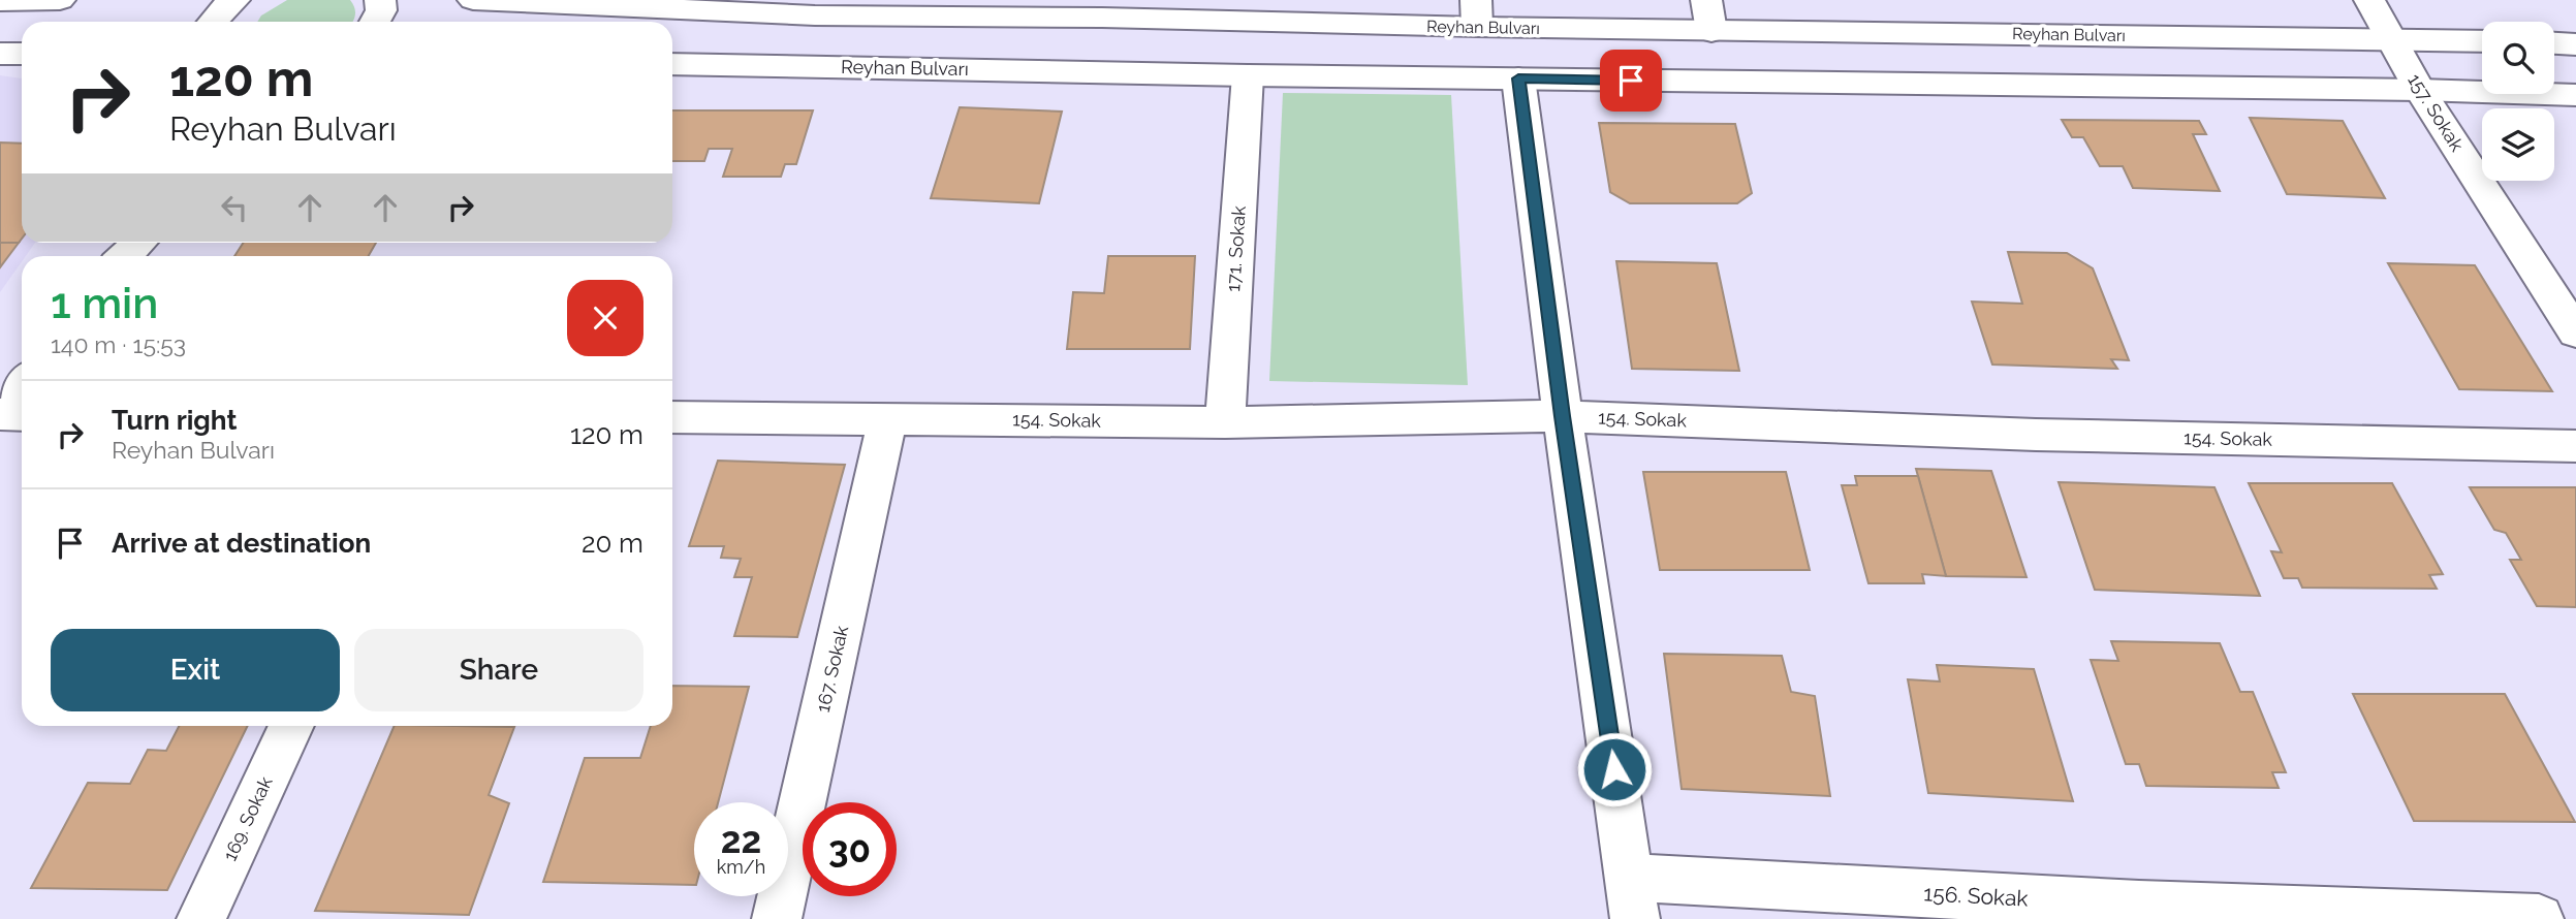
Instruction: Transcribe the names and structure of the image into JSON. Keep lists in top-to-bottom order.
{
  "streets": {
    "street": [
      "Reyhan Bulvarı",
      "157. Sokak",
      "171. Sokak",
      "154. Sokak",
      "167. Sokak",
      "169. Sokak",
      "156. Sokak"
    ]
  },
  "crossings": [
    ["Reyhan Bulvarı", "157. Sokak"],
    ["Reyhan Bulvarı", "171. Sokak"],
    ["171. Sokak", "154. Sokak"],
    ["154. Sokak", "167. Sokak"]
  ],
  "page": {
    "turn": ["120 m", "Reyhan Bulvarı"],
    "heading": ["1 min", "140 m · 15:53"],
    "list": [
      {
        "name": "Turn right",
        "note": "Reyhan Bulvarı",
        "value": "120 m"
      },
      {
        "name": "Arrive at destination",
        "value": "20 m"
      }
    ],
    "buttons": ["Exit", "Share"],
    "speed": "22 km/h",
    "limit": "30"
  }
}
